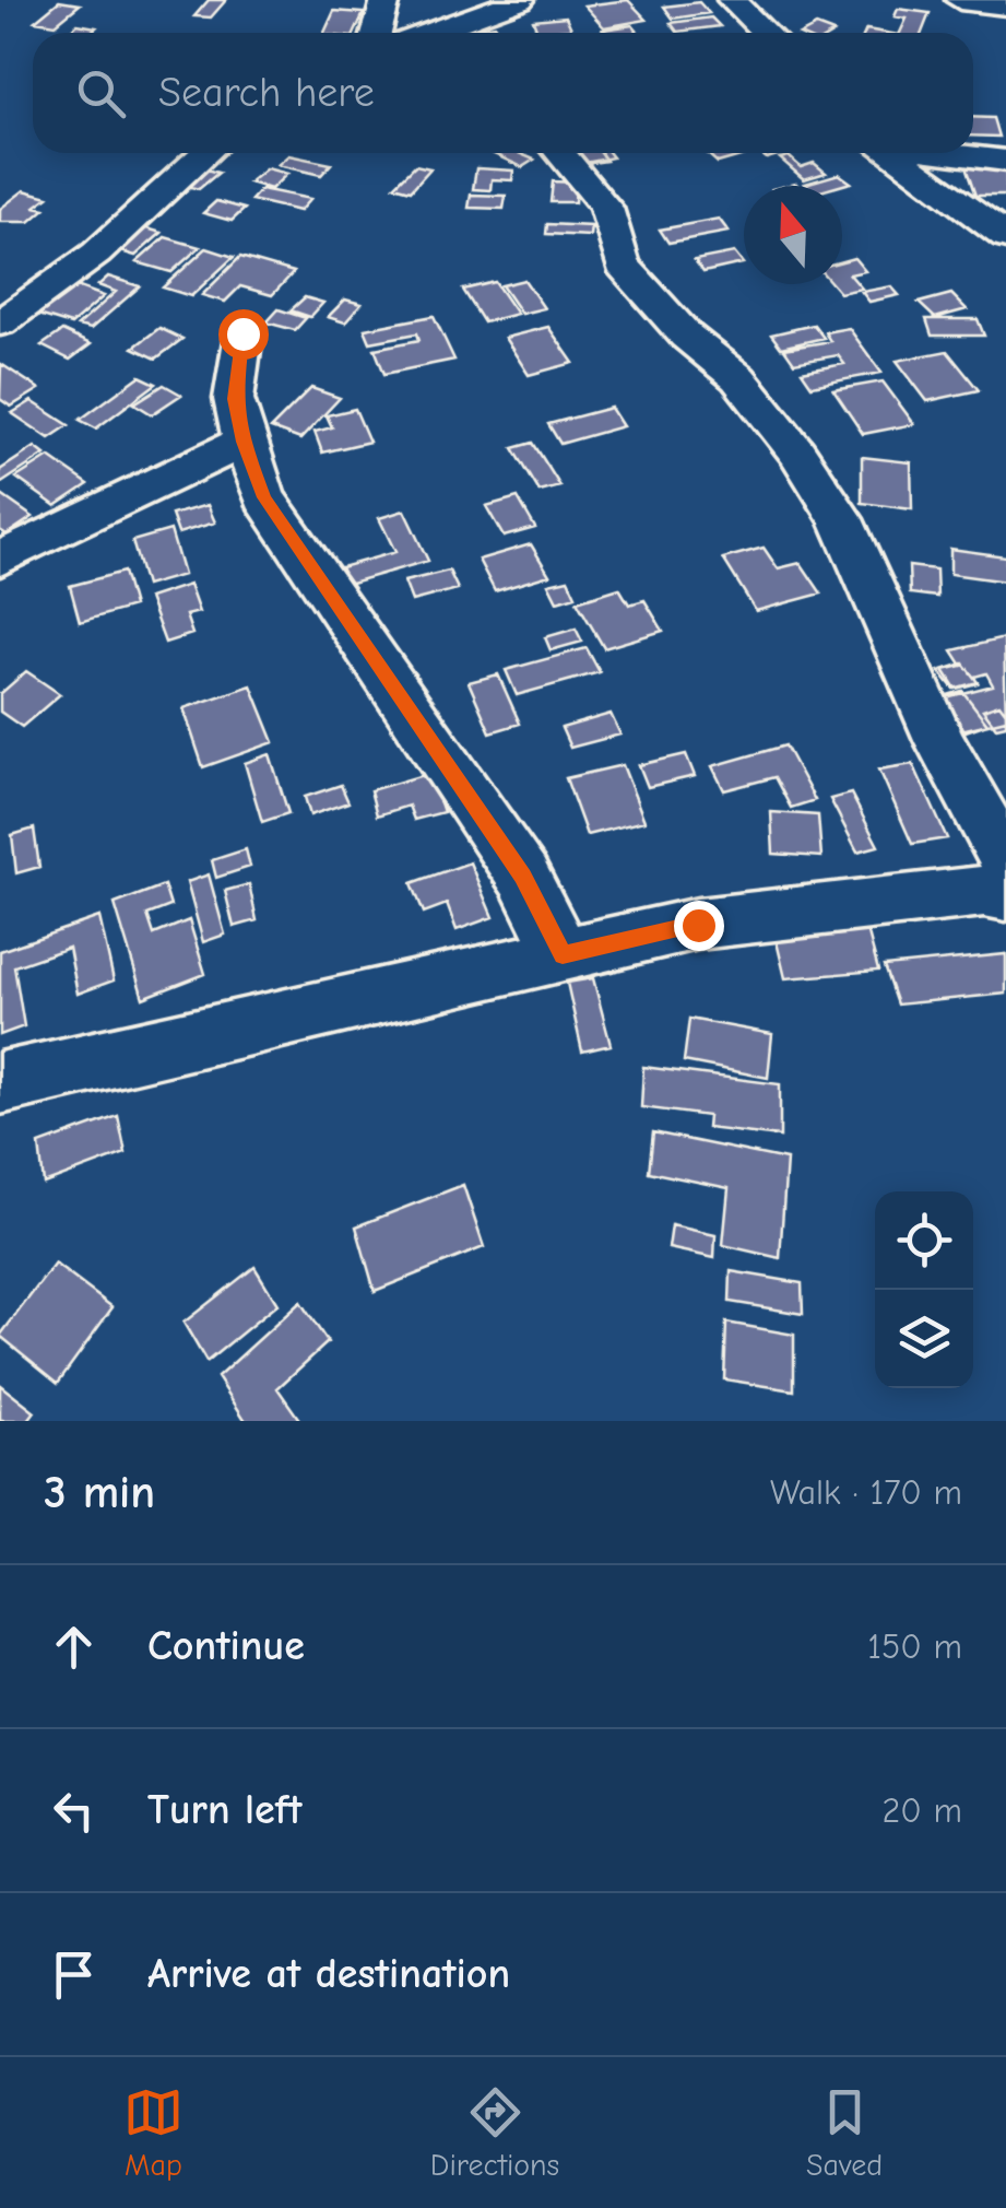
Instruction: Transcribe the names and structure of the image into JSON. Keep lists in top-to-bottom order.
{
  "north": "top",
  "page": {
    "search": "Search here",
    "heading": ["3 min", "Walk · 170 m"],
    "list": [
      ["Continue", "150 m"],
      ["Turn left", "20 m"],
      "Arrive at destination"
    ],
    "nav": ["Map", "Directions", "Saved"]
  }
}
